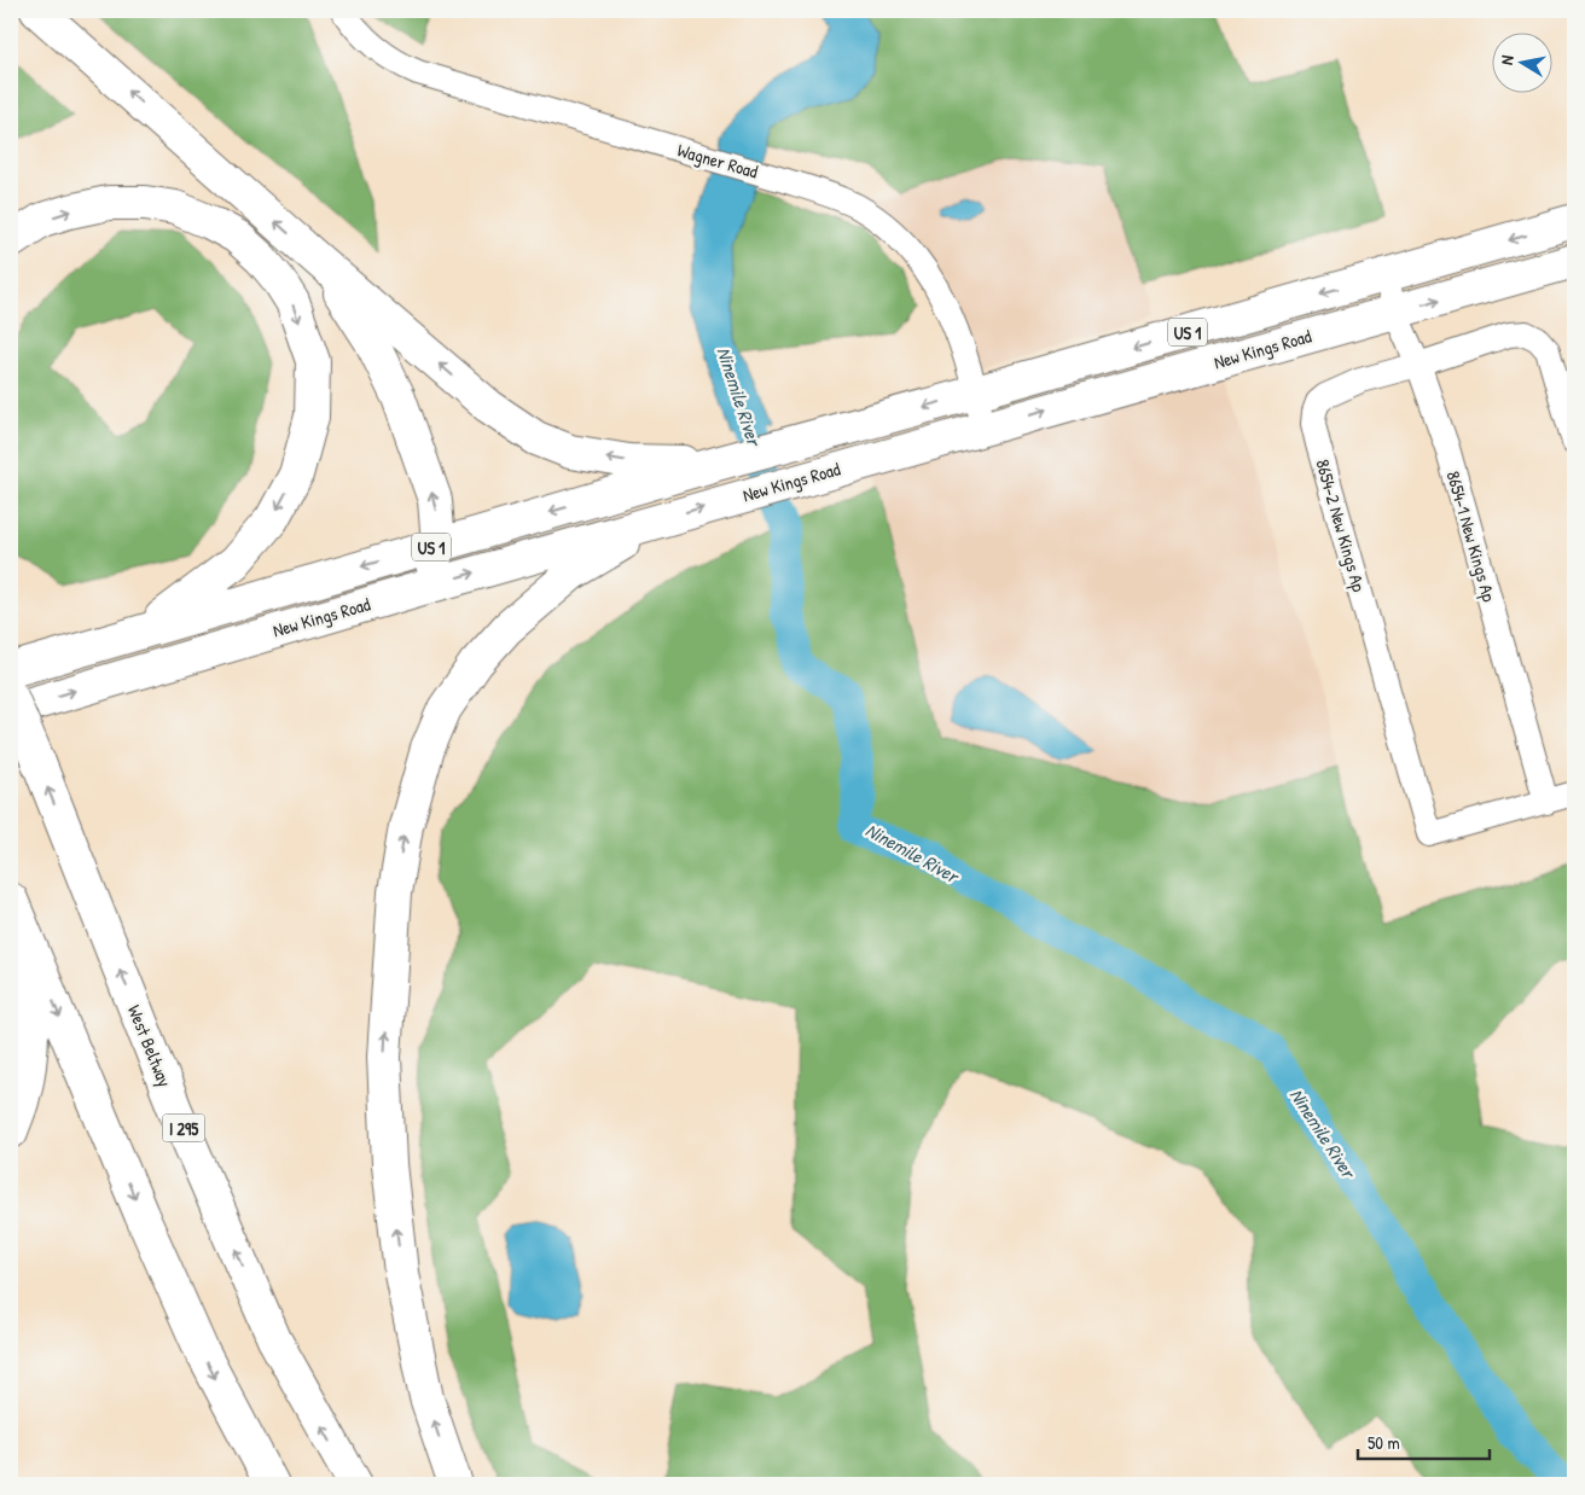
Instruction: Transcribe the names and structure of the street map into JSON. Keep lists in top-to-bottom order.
{
  "streets": {
    "highway": [
      "US 1",
      "New Kings Road",
      "West Beltway",
      "I 295"
    ],
    "street": ["Wagner Road", "8654-2 New Kings Ap", "8654-1 New Kings Ap"]
  },
  "crossings": [
    ["Wagner Road", "New Kings Road"],
    ["New Kings Road", "8654-1 New Kings Ap"],
    ["8654-2 New Kings Ap", "8654-1 New Kings Ap"]
  ],
  "water": ["Ninemile River"],
  "scale_bar": "50 m",
  "north": "left"
}
